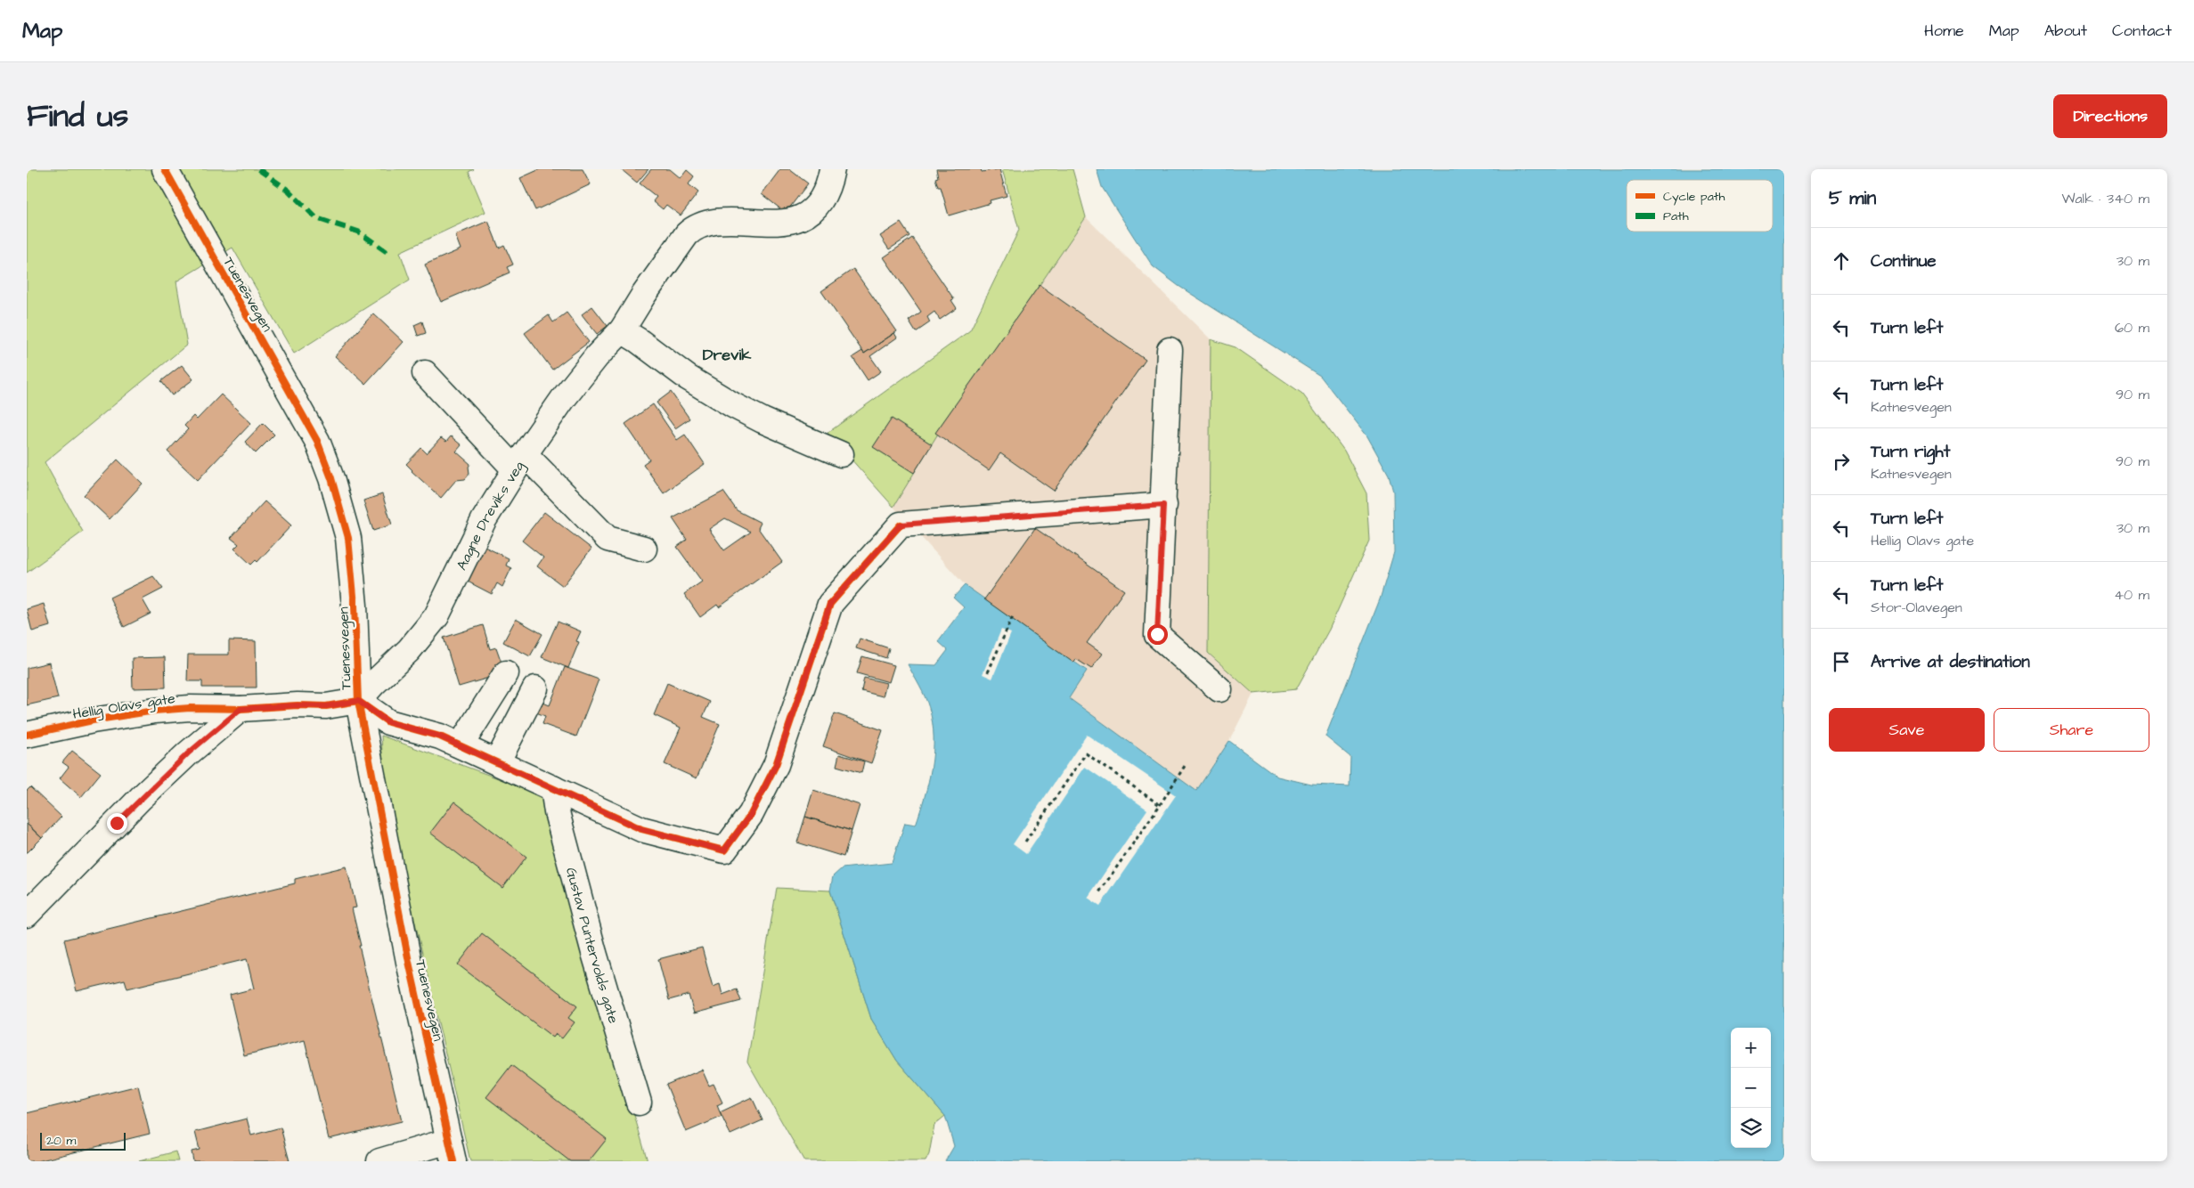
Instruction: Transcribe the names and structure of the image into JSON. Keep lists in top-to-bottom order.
{
  "streets": {
    "street": [
      "Tuenesvegen",
      "Aagne Dreviks veg",
      "Hellig Olavs gate",
      "Gustav Puntervolds gate"
    ]
  },
  "crossings": [
    ["Tuenesvegen", "Aagne Dreviks veg"],
    ["Tuenesvegen", "Hellig Olavs gate"],
    ["Aagne Dreviks veg", "Hellig Olavs gate"]
  ],
  "districts": ["Drevik"],
  "legend": ["Cycle path", "Path"],
  "scale_bar": "20 m",
  "page": {
    "header": "Map",
    "nav": [
      "Home",
      "Map",
      "About",
      "Contact"
    ],
    "title": "Find us",
    "buttons": [
      "Directions",
      ["Save", "Share"]
    ],
    "heading": ["5 min", "Walk · 340 m"],
    "list": [
      ["Continue", "30 m"],
      ["Turn left", "60 m"],
      ["Turn left", "Katnesvegen", "90 m"],
      ["Turn right", "Katnesvegen", "90 m"],
      ["Turn left", "Hellig Olavs gate", "30 m"],
      ["Turn left", "Stor-Olavegen", "40 m"],
      "Arrive at destination"
    ],
    "map_buttons": ["+", "−"],
    "scale": "20 m"
  }
}
